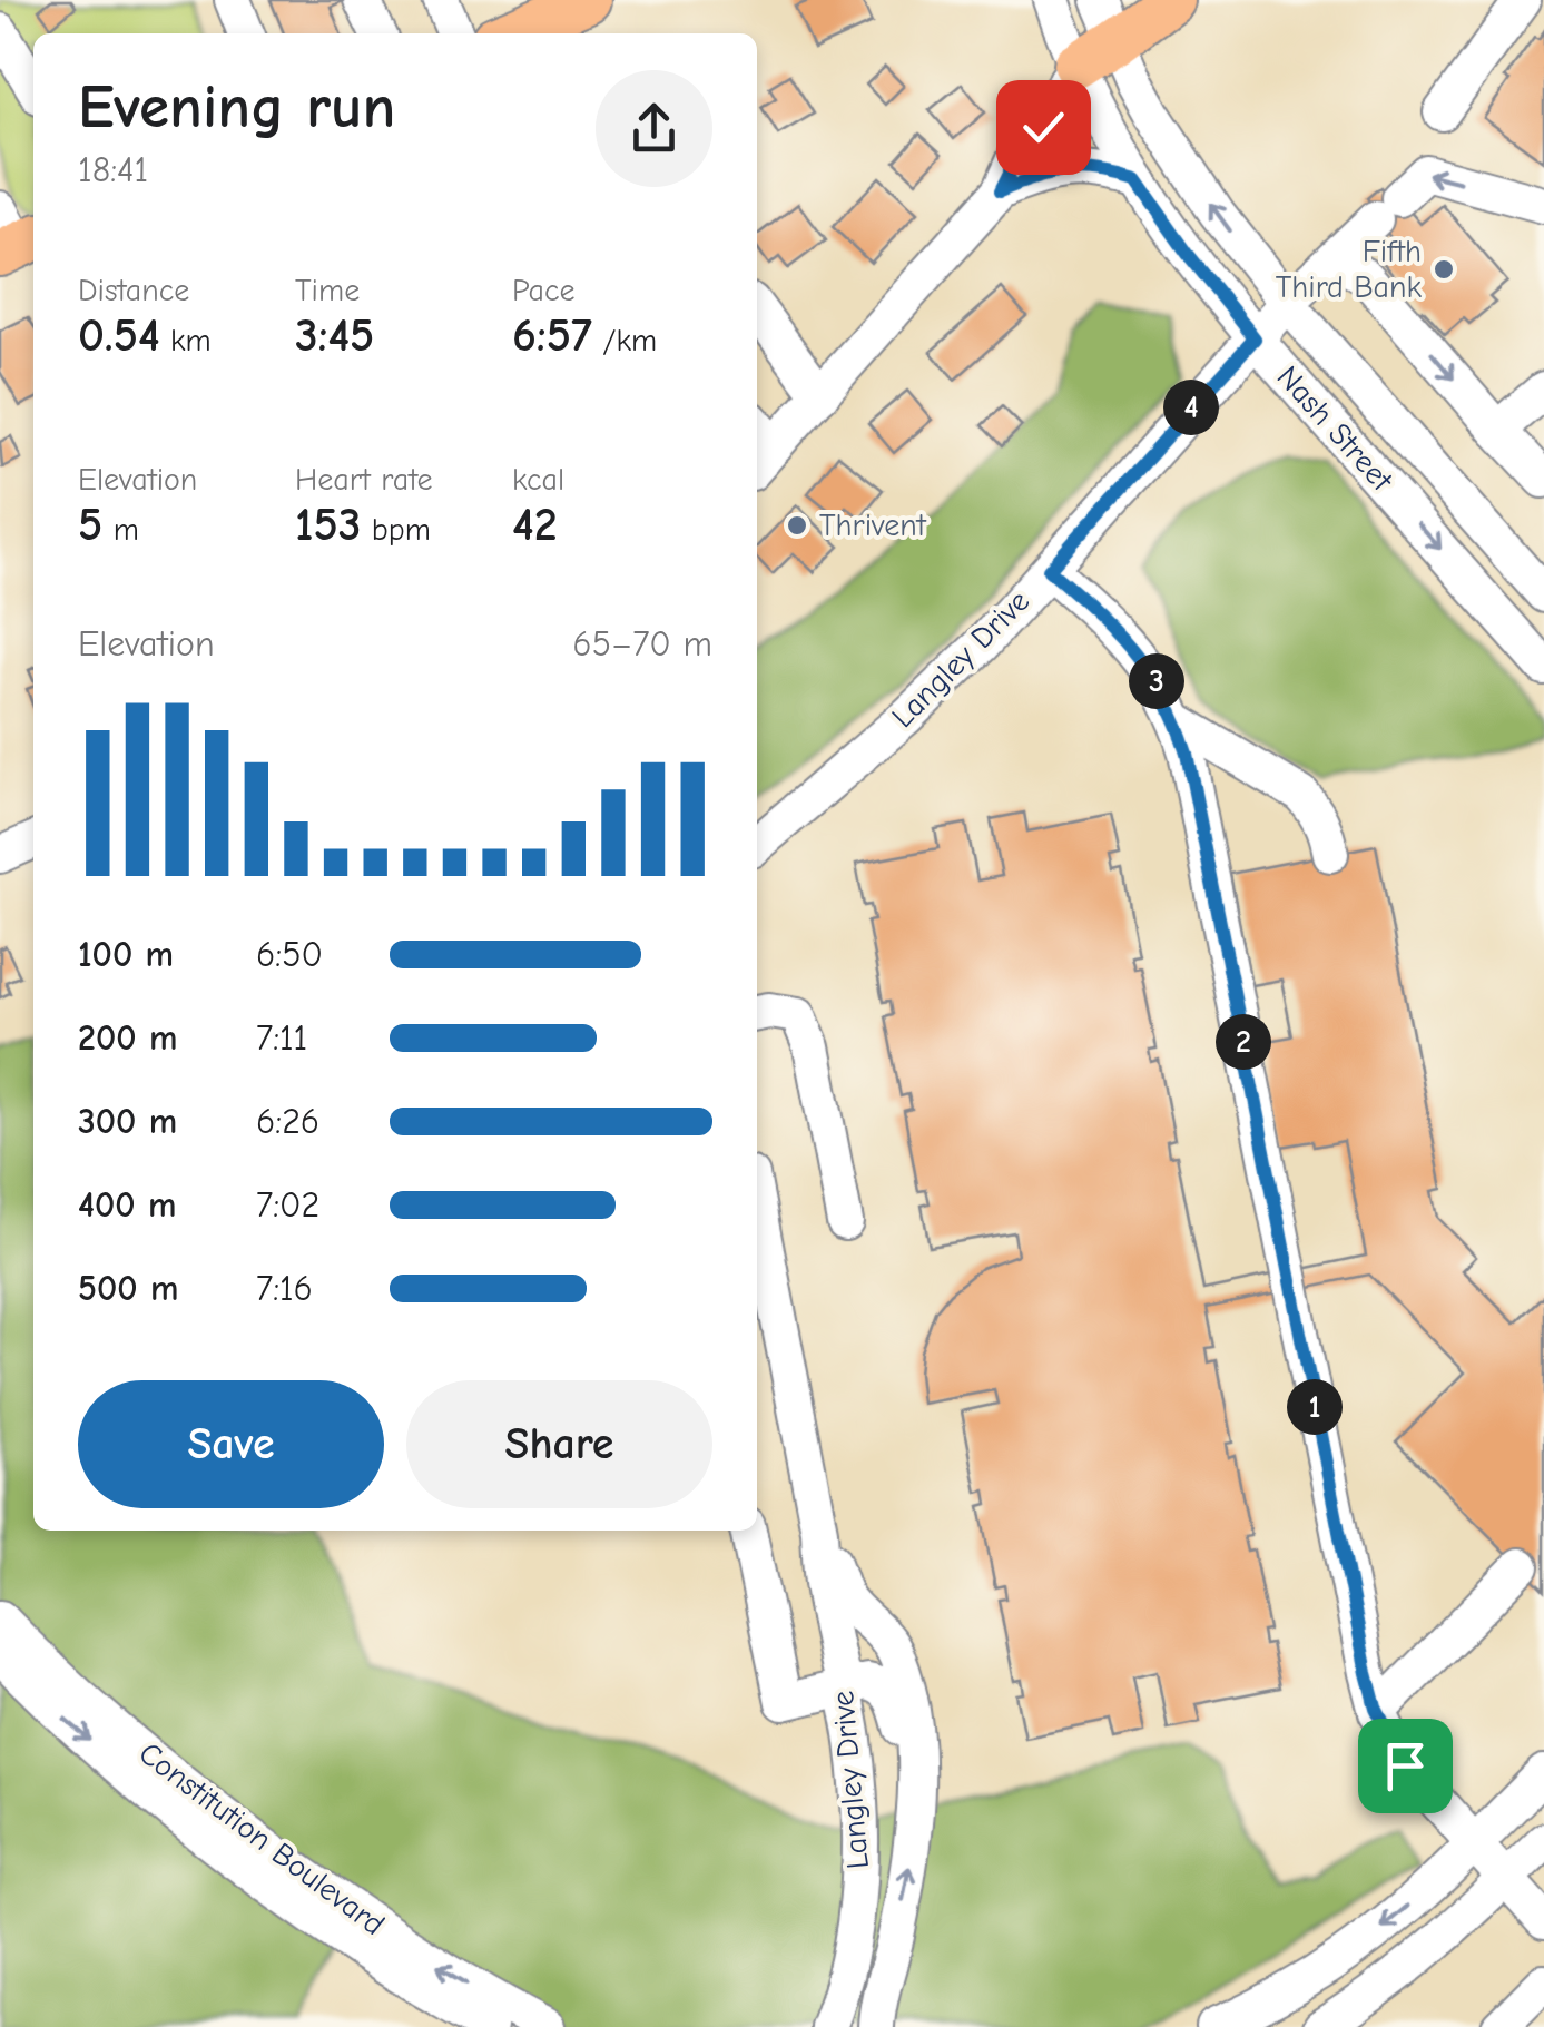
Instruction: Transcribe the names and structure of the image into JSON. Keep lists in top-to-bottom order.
{
  "streets": {
    "street": ["Nash Street", "Langley Drive", "Constitution Boulevard"]
  },
  "crossings": [
    ["Nash Street", "Langley Drive"]
  ],
  "places": ["Fifth Third Bank", "Thrivent"],
  "page": {
    "heading": ["Evening run", "18:41"],
    "stats": [
      ["Distance", "0.54 km"],
      ["Time", "3:45"],
      ["Pace", "6:57 /km"],
      ["Elevation", "5 m"],
      ["Heart rate", "153 bpm"],
      ["kcal", "42"]
    ],
    "pins": [
      "4",
      "3",
      "2",
      "1"
    ],
    "chart": ["Elevation", "65–70 m"],
    "list": [
      {
        "name": "100 m",
        "note": "6:50"
      },
      {
        "name": "200 m",
        "note": "7:11"
      },
      {
        "name": "300 m",
        "note": "6:26"
      },
      {
        "name": "400 m",
        "note": "7:02"
      },
      {
        "name": "500 m",
        "note": "7:16"
      }
    ],
    "buttons": ["Save", "Share"]
  }
}
